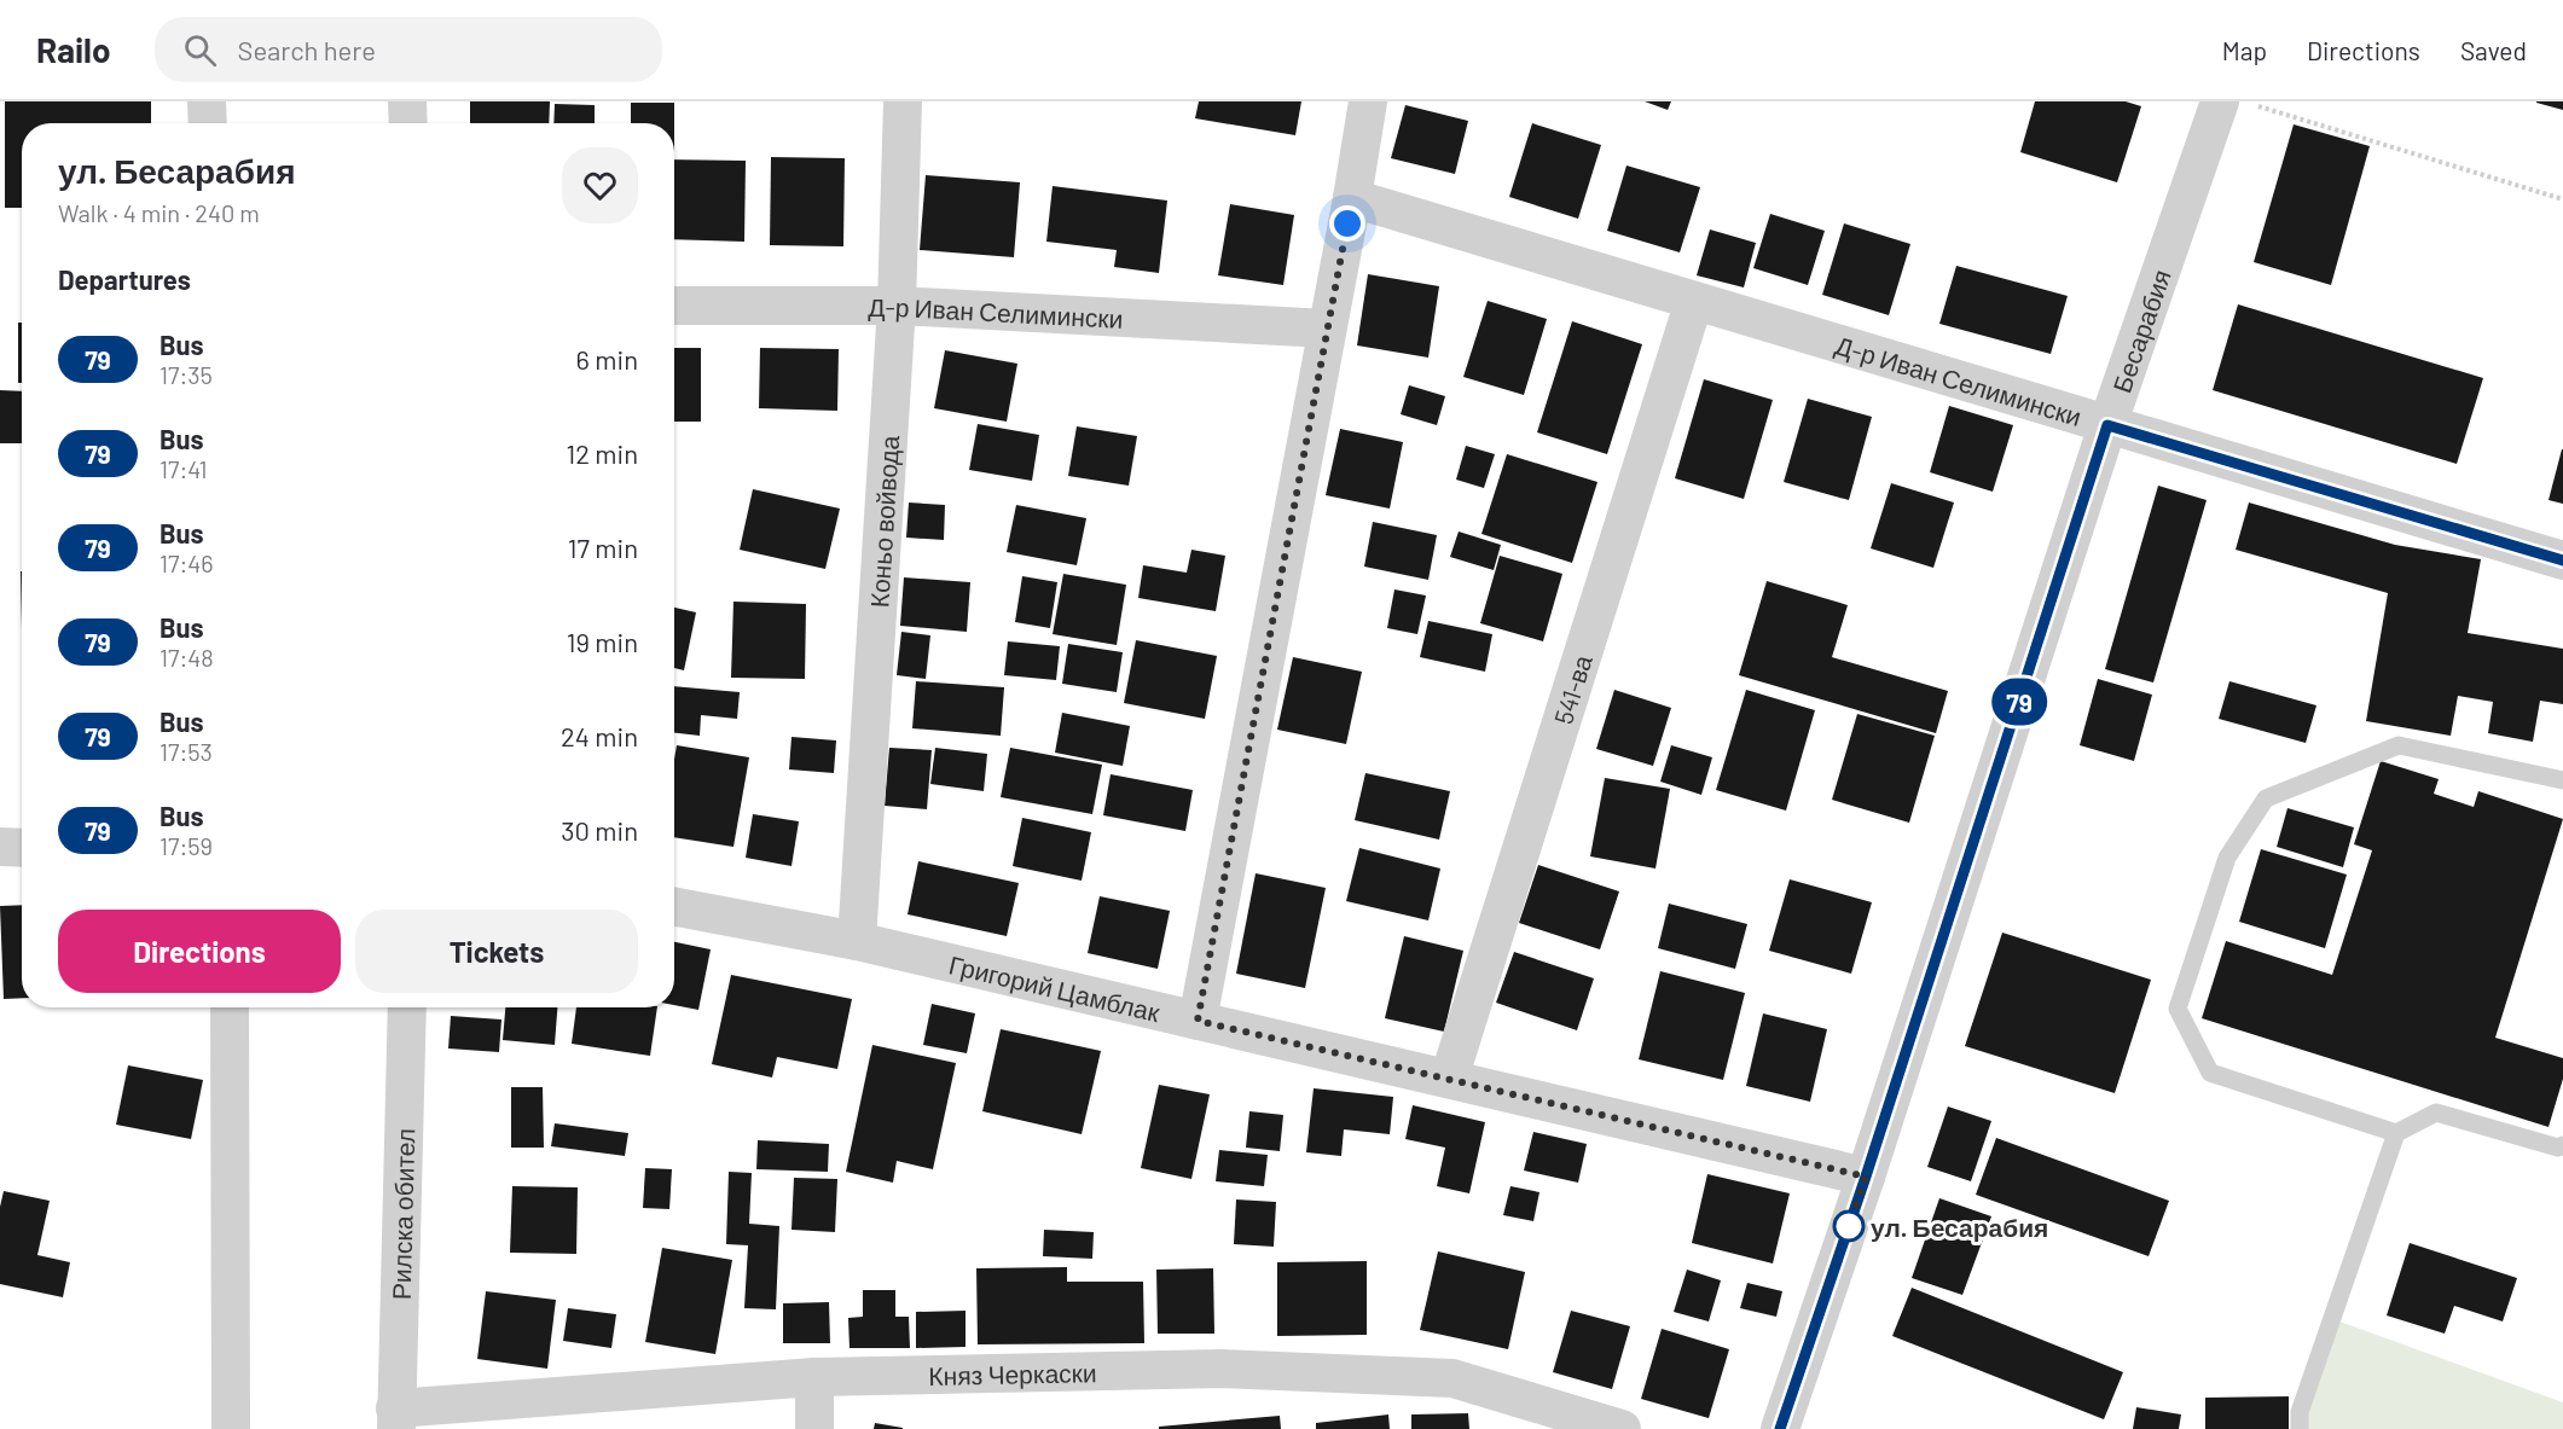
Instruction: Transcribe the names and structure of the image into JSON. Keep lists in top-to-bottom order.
{
  "streets": {
    "street": [
      "Д-р Иван Селимински",
      "Бесарабия",
      "Коньо войвода",
      "541-ва",
      "Григорий Цамблак",
      "Рилска обител",
      "Княз Черкаски"
    ]
  },
  "crossings": [
    ["Д-р Иван Селимински", "Бесарабия"],
    ["Д-р Иван Селимински", "Коньо войвода"],
    ["Д-р Иван Селимински", "541-ва"],
    ["Бесарабия", "Григорий Цамблак"],
    ["Коньо войвода", "Григорий Цамблак"],
    ["541-ва", "Григорий Цамблак"],
    ["Рилска обител", "Княз Черкаски"]
  ],
  "places": ["ул. Бесарабия"],
  "lines": ["bus line 79"],
  "page": {
    "header": "Railo",
    "search": "Search here",
    "nav": ["Map", "Directions", "Saved"],
    "on_map": "79",
    "heading": [
      ["ул. Бесарабия", "Walk · 4 min · 240 m"],
      "Departures"
    ],
    "list": [
      {
        "mark": "79",
        "name": "Bus",
        "note": "17:35",
        "value": "6 min"
      },
      {
        "mark": "79",
        "name": "Bus",
        "note": "17:41",
        "value": "12 min"
      },
      {
        "mark": "79",
        "name": "Bus",
        "note": "17:46",
        "value": "17 min"
      },
      {
        "mark": "79",
        "name": "Bus",
        "note": "17:48",
        "value": "19 min"
      },
      {
        "mark": "79",
        "name": "Bus",
        "note": "17:53",
        "value": "24 min"
      },
      {
        "mark": "79",
        "name": "Bus",
        "note": "17:59",
        "value": "30 min"
      }
    ],
    "buttons": ["Directions", "Tickets"]
  }
}
